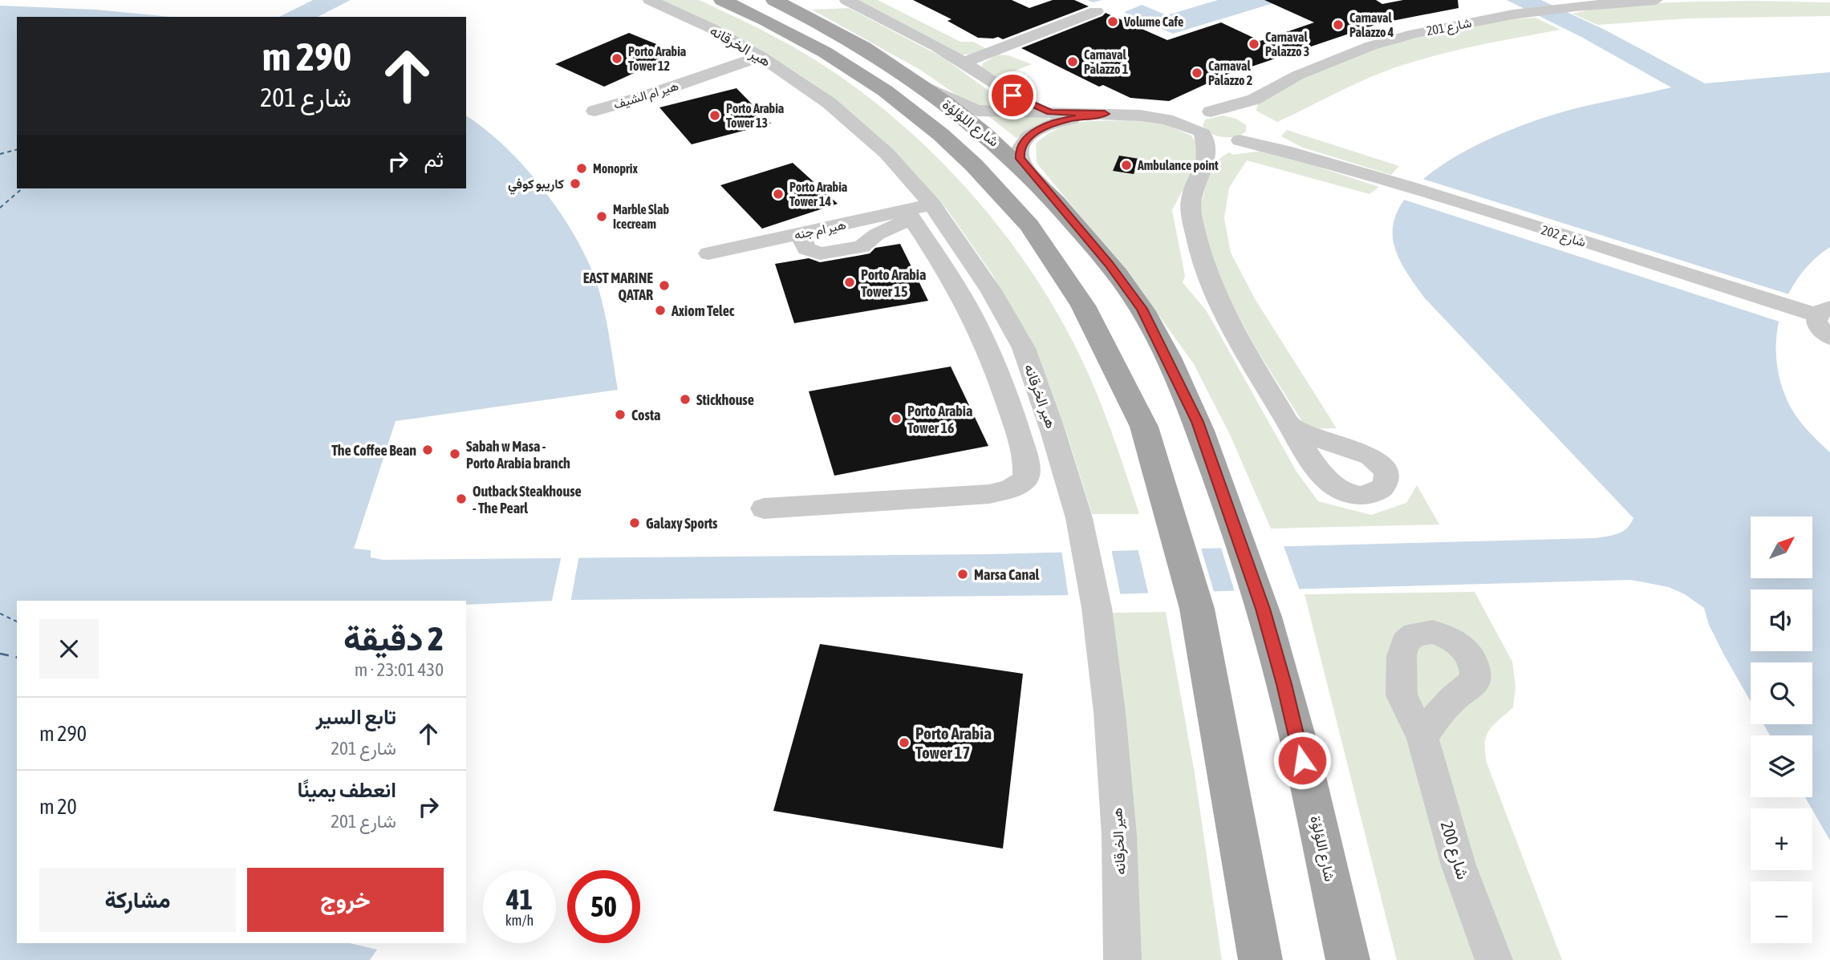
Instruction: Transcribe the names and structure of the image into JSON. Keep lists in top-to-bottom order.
{
  "streets": {
    "main road": ["شارع اللؤلؤة"],
    "street": [
      "شارع 201",
      "هير الخرقانه",
      "هير ام الشيف",
      "هير ام جنه",
      "شارع 202",
      "شارع 200"
    ]
  },
  "crossings": [
    ["شارع 201", "شارع 202"],
    ["هير الخرقانه", "هير ام الشيف"]
  ],
  "places": [
    "Volume Cafe",
    "Carnaval Palazzo 4",
    "Carnaval Palazzo 3",
    "Porto Arabia Tower 12",
    "Carnaval Palazzo 1",
    "Carnaval Palazzo 2",
    "Porto Arabia Tower 13",
    "Ambulance point",
    "Monoprix",
    "كاريبو كوفي",
    "Porto Arabia Tower 14",
    "Marble Slab Icecream",
    "Porto Arabia Tower 15",
    "EAST MARINE QATAR",
    "Axiom Telec",
    "Stickhouse",
    "Costa",
    "Porto Arabia Tower 16",
    "The Coffee Bean",
    "Sabah w Masa - Porto Arabia branch",
    "Outback Steakhouse - The Pearl",
    "Galaxy Sports",
    "Marsa Canal",
    "Porto Arabia Tower 17"
  ],
  "north": "top right",
  "page": {
    "turn": ["290 m", "شارع 201"],
    "then": "ثم",
    "map_buttons": ["+", "−"],
    "heading": ["2 دقيقة", "430 m · 23:01"],
    "list": [
      {
        "name": "تابع السير",
        "note": "شارع 201",
        "value": "290 m"
      },
      {
        "name": "انعطف يمينًا",
        "note": "شارع 201",
        "value": "20 m"
      }
    ],
    "buttons": ["خروج", "مشاركة"],
    "speed": "41 km/h",
    "limit": "50"
  }
}
